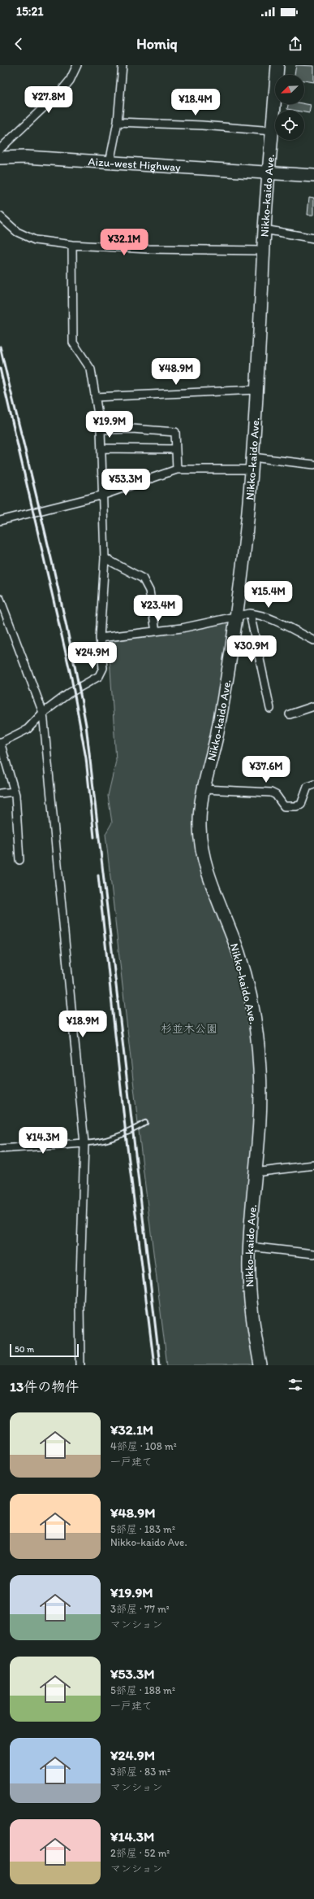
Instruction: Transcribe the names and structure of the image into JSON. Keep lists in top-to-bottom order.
{
  "streets": {
    "highway": ["Aizu-west Highway", "Nikko-kaido Ave."]
  },
  "crossings": [
    ["Aizu-west Highway", "Nikko-kaido Ave."]
  ],
  "parks": ["杉並木公園"],
  "scale_bar": "50 m",
  "north": "bottom left",
  "page": {
    "status": "15:21",
    "header": "Homiq",
    "price": [
      "¥27.8M",
      "¥18.4M",
      "¥32.1M",
      "¥48.9M",
      "¥19.9M",
      "¥53.3M",
      "¥15.4M",
      "¥23.4M",
      "¥30.9M",
      "¥24.9M",
      "¥37.6M",
      "¥18.9M",
      "¥14.3M"
    ],
    "scale": "50 m",
    "heading": "13件の物件",
    "list": [
      {
        "name": "¥32.1M",
        "note": "4部屋 · 108 m² · 一戸建て"
      },
      {
        "name": "¥48.9M",
        "note": "5部屋 · 183 m² · Nikko-kaido Ave."
      },
      {
        "name": "¥19.9M",
        "note": "3部屋 · 77 m² · マンション"
      },
      {
        "name": "¥53.3M",
        "note": "5部屋 · 188 m² · 一戸建て"
      },
      {
        "name": "¥24.9M",
        "note": "3部屋 · 83 m² · マンション"
      },
      {
        "name": "¥14.3M",
        "note": "2部屋 · 52 m² · マンション"
      }
    ]
  }
}
